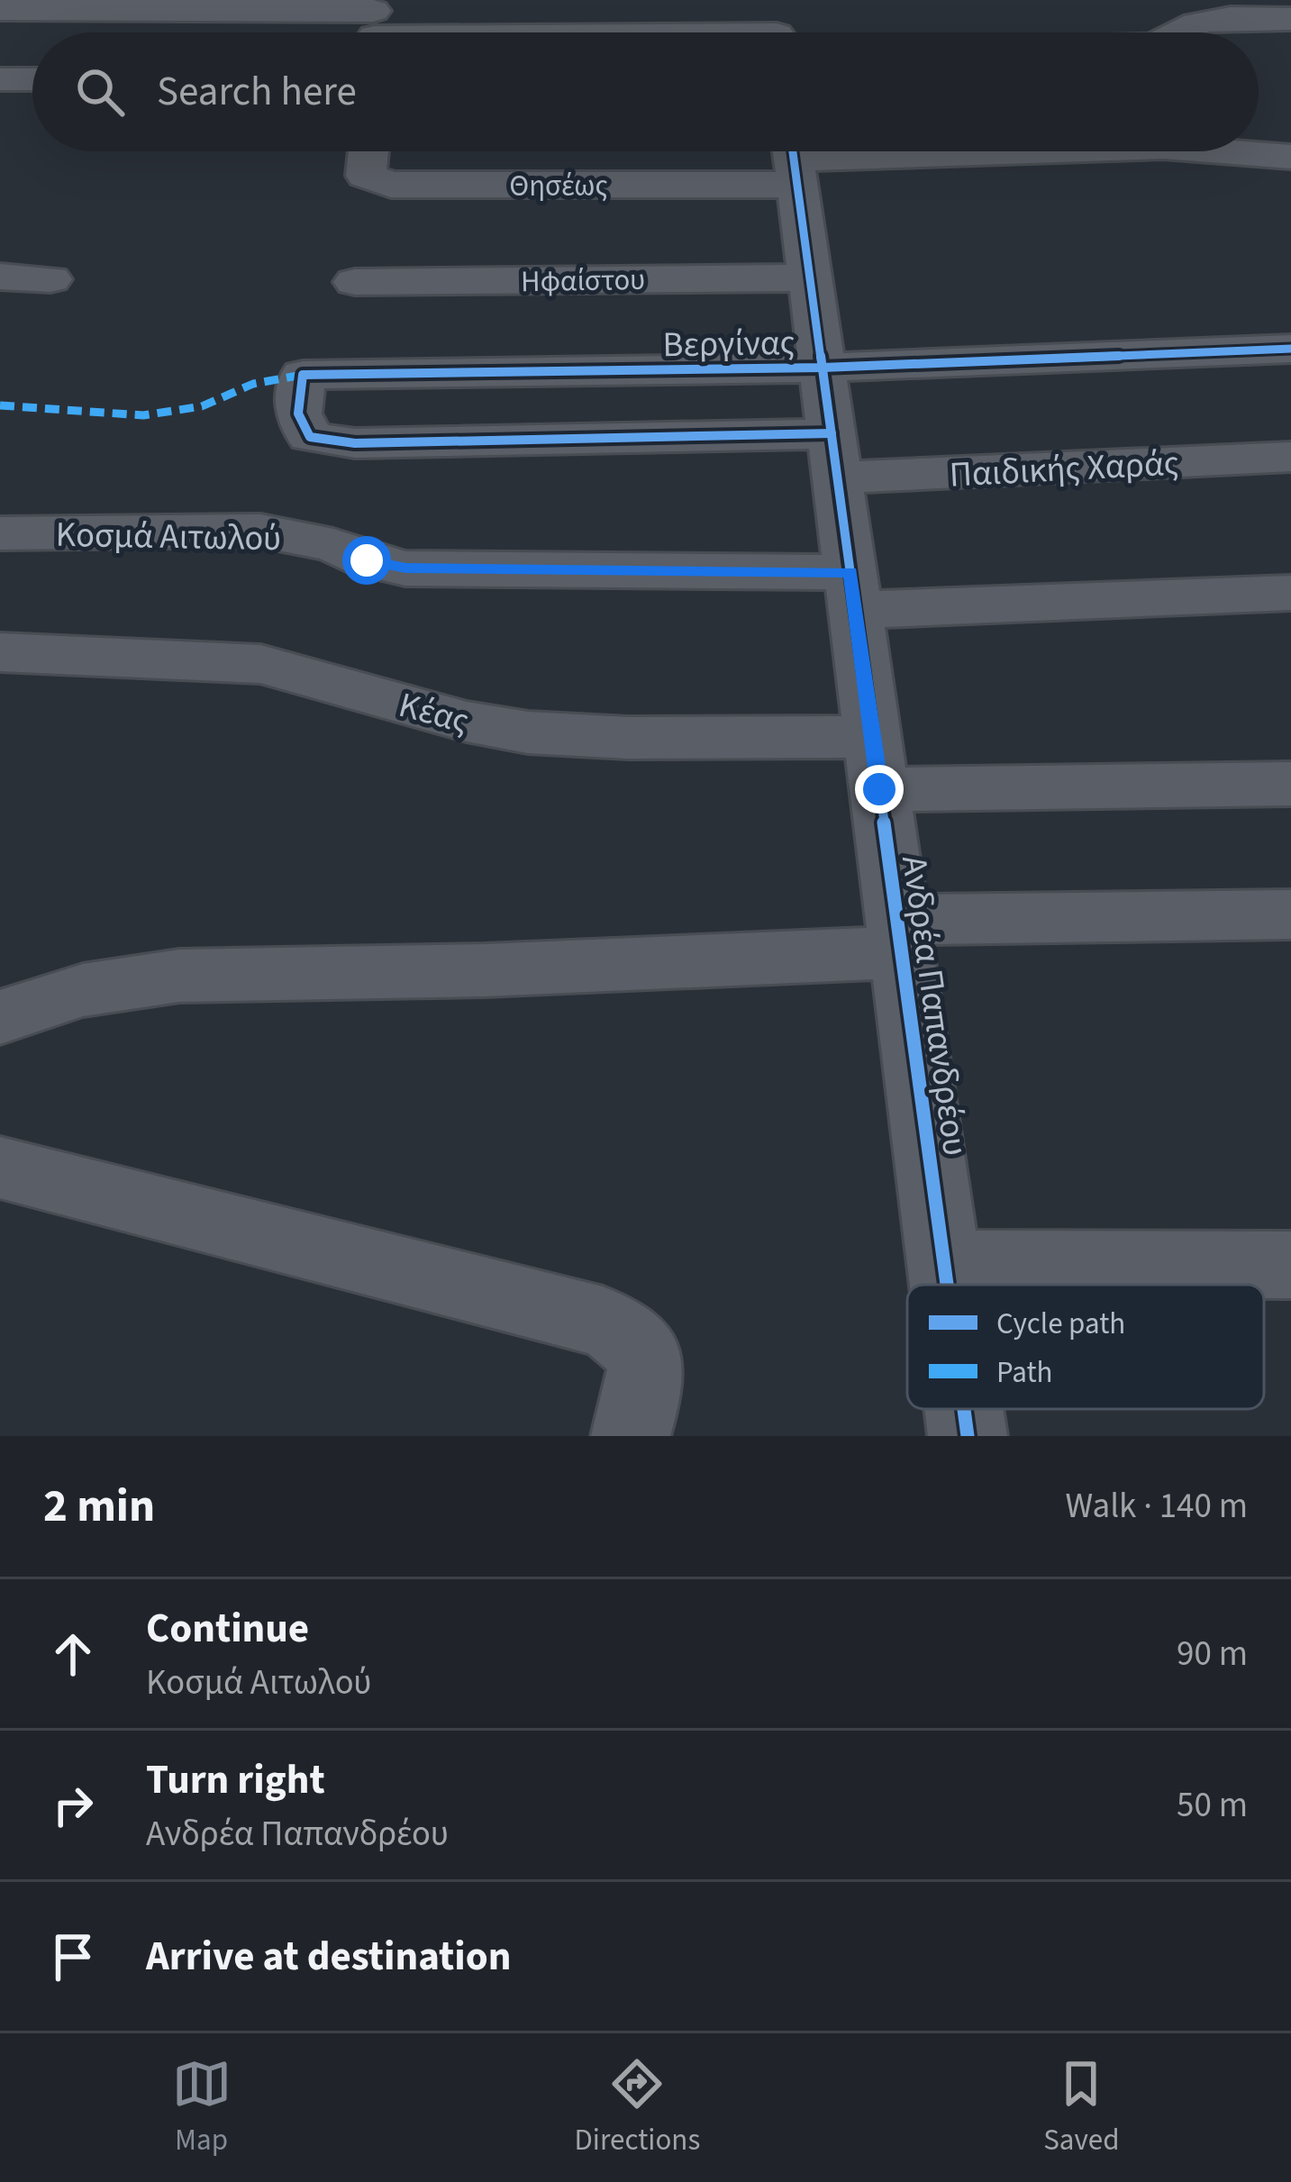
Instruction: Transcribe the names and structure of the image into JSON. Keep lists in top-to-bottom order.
{
  "streets": {
    "street": [
      "Θησέως",
      "Ηφαίστου",
      "Βεργίνας",
      "Παιδικής Χαράς",
      "Κοσμά Αιτωλού",
      "Κέας",
      "Ανδρέα Παπανδρέου"
    ]
  },
  "crossings": [
    ["Θησέως", "Ανδρέα Παπανδρέου"],
    ["Ηφαίστου", "Ανδρέα Παπανδρέου"],
    ["Βεργίνας", "Παιδικής Χαράς"],
    ["Βεργίνας", "Ανδρέα Παπανδρέου"],
    ["Παιδικής Χαράς", "Ανδρέα Παπανδρέου"],
    ["Κοσμά Αιτωλού", "Ανδρέα Παπανδρέου"],
    ["Κέας", "Ανδρέα Παπανδρέου"]
  ],
  "legend": ["Cycle path", "Path"],
  "page": {
    "search": "Search here",
    "heading": ["2 min", "Walk · 140 m"],
    "list": [
      ["Continue", "Κοσμά Αιτωλού", "90 m"],
      ["Turn right", "Ανδρέα Παπανδρέου", "50 m"],
      "Arrive at destination"
    ],
    "nav": ["Map", "Directions", "Saved"]
  }
}
